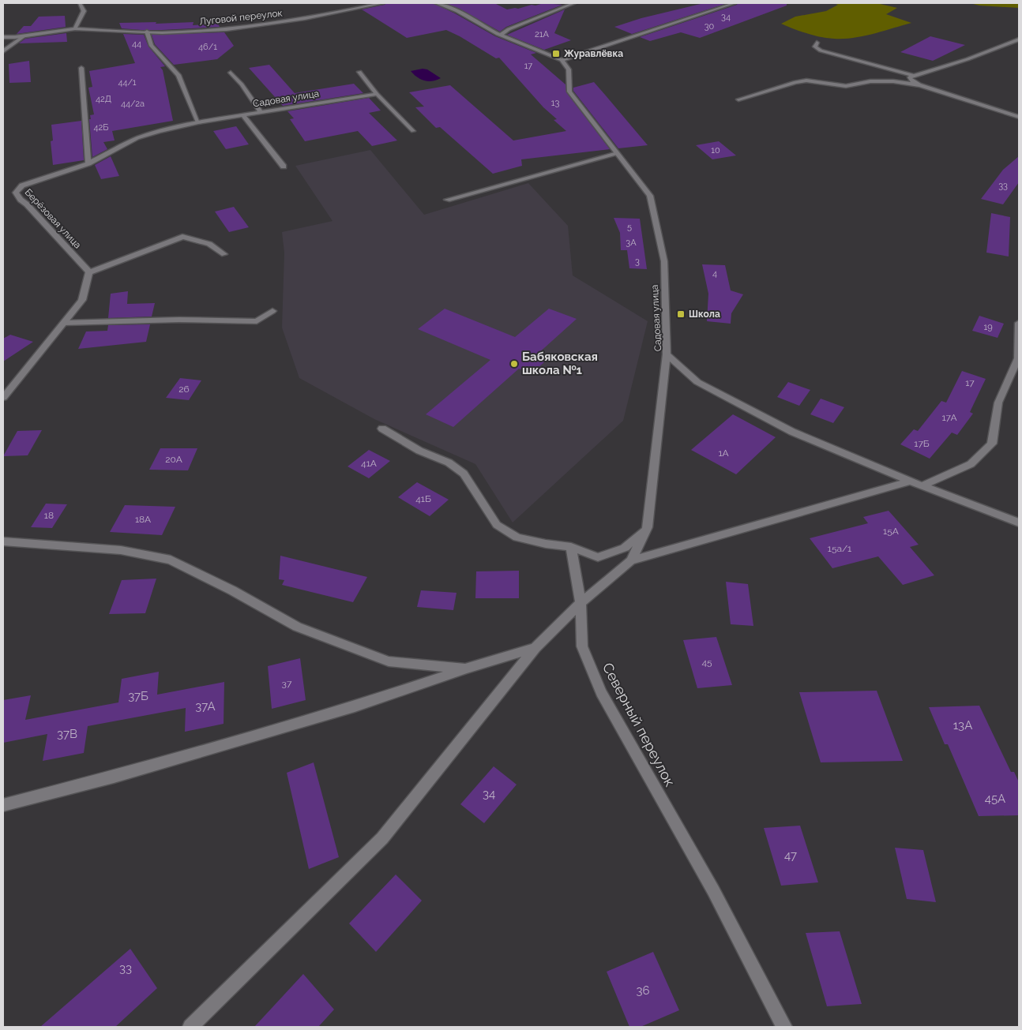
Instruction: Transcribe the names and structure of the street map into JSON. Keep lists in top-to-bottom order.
{
  "streets": {
    "street": [
      "Луговой переулок",
      "Садовая улица",
      "Берёзовая улица",
      "Северный переулок"
    ]
  },
  "crossings": [
    ["Садовая улица", "Берёзовая улица"]
  ],
  "places": {
    "transit": ["Журавлёвка", "Школа"],
    "other": ["Бабяковская школа №1"]
  },
  "house_numbers": [
    "34",
    "30",
    "21А",
    "44",
    "46/1",
    "17",
    "44/1",
    "42Д",
    "13",
    "44/2а",
    "42Б",
    "10",
    "33",
    "5",
    "3А",
    "3",
    "4",
    "19",
    "17",
    "26",
    "17А",
    "17Б",
    "1А",
    "20А",
    "41А",
    "41Б",
    "18",
    "18А",
    "15А",
    "15а/1",
    "45",
    "37",
    "37Б",
    "37А",
    "13А",
    "37В",
    "34",
    "45А",
    "47",
    "33",
    "36"
  ]
}
